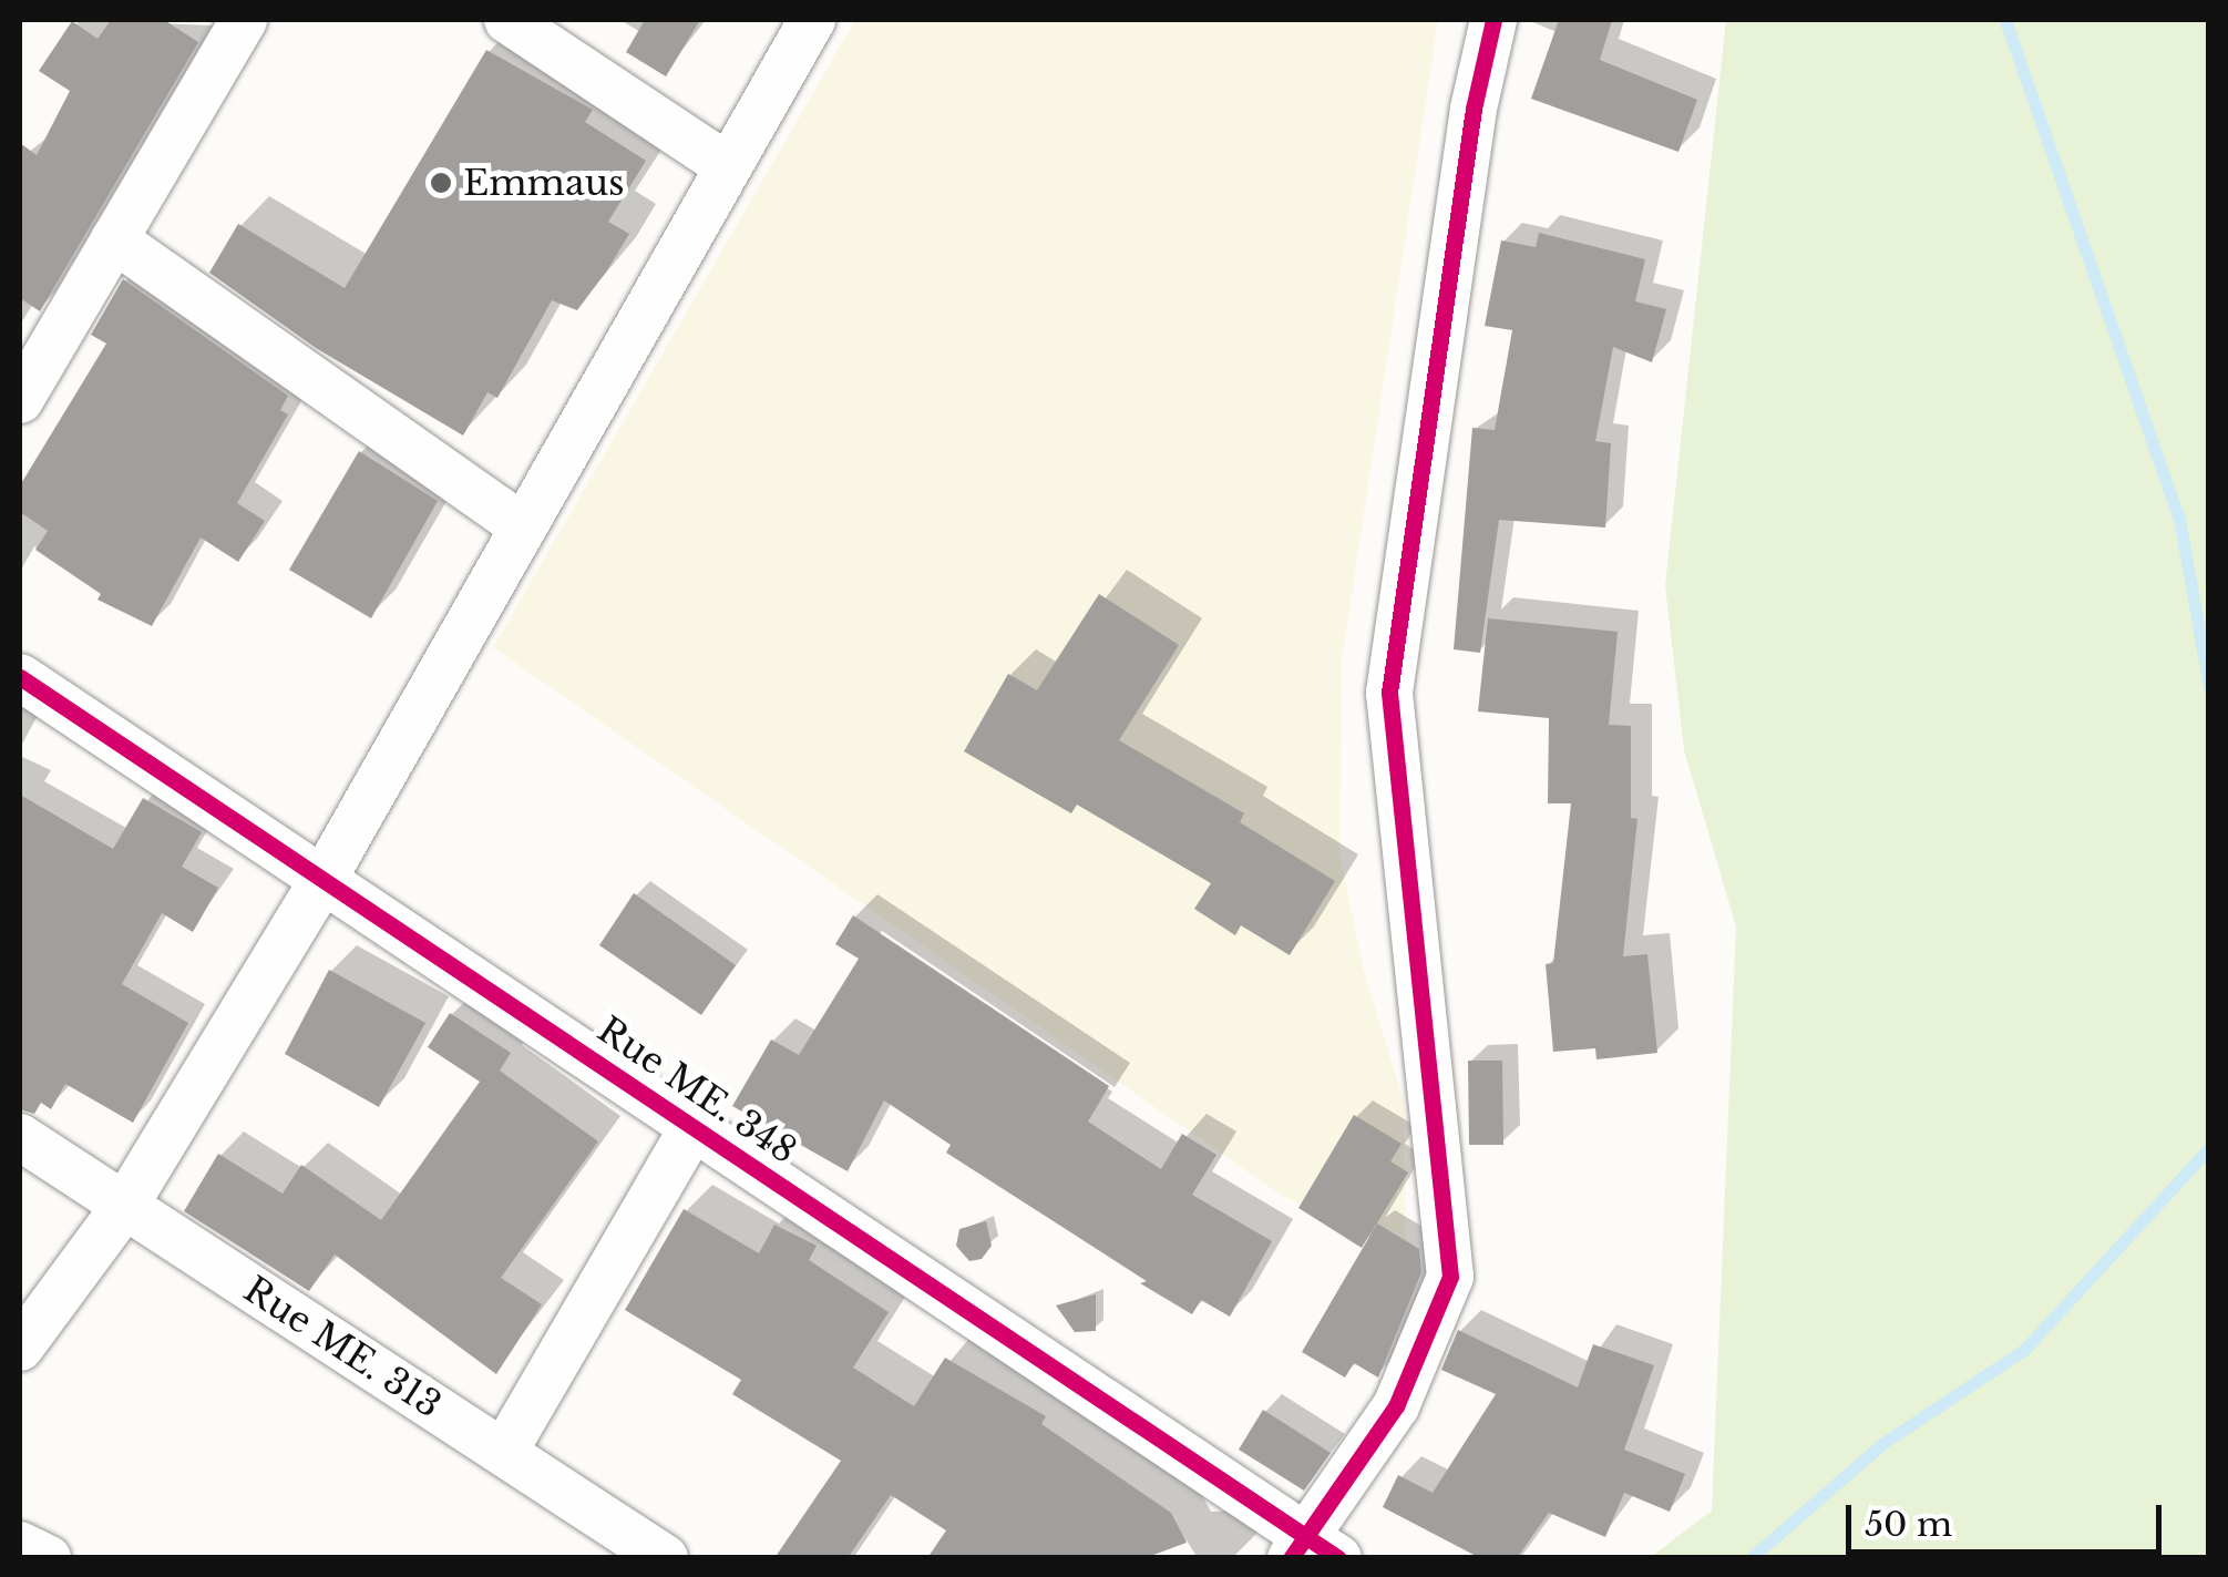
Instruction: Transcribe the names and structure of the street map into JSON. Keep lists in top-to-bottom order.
{
  "streets": {
    "street": ["Rue ME. 348", "Rue ME. 313"]
  },
  "places": ["Emmaus"],
  "scale_bar": "50 m"
}
